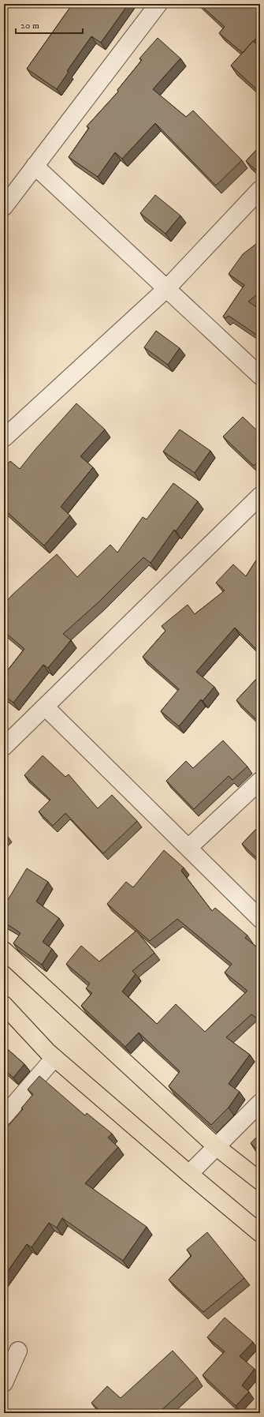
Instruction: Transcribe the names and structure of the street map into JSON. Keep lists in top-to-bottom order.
{
  "scale_bar": "20 m"
}
